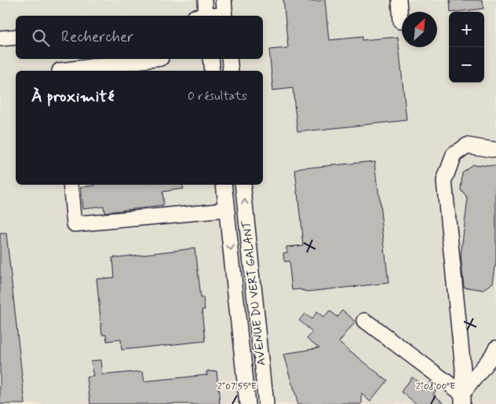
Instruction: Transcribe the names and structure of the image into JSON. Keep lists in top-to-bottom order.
{
  "streets": {
    "street": ["AVENUE DU VERT GALANT"]
  },
  "north": "top right",
  "page": {
    "map_buttons": ["+", "−"],
    "search": "Rechercher",
    "heading": ["À proximité", "0 résultats"]
  },
  "coordinates": ["2°07'55\"E", "2°08'00\"E"]
}
